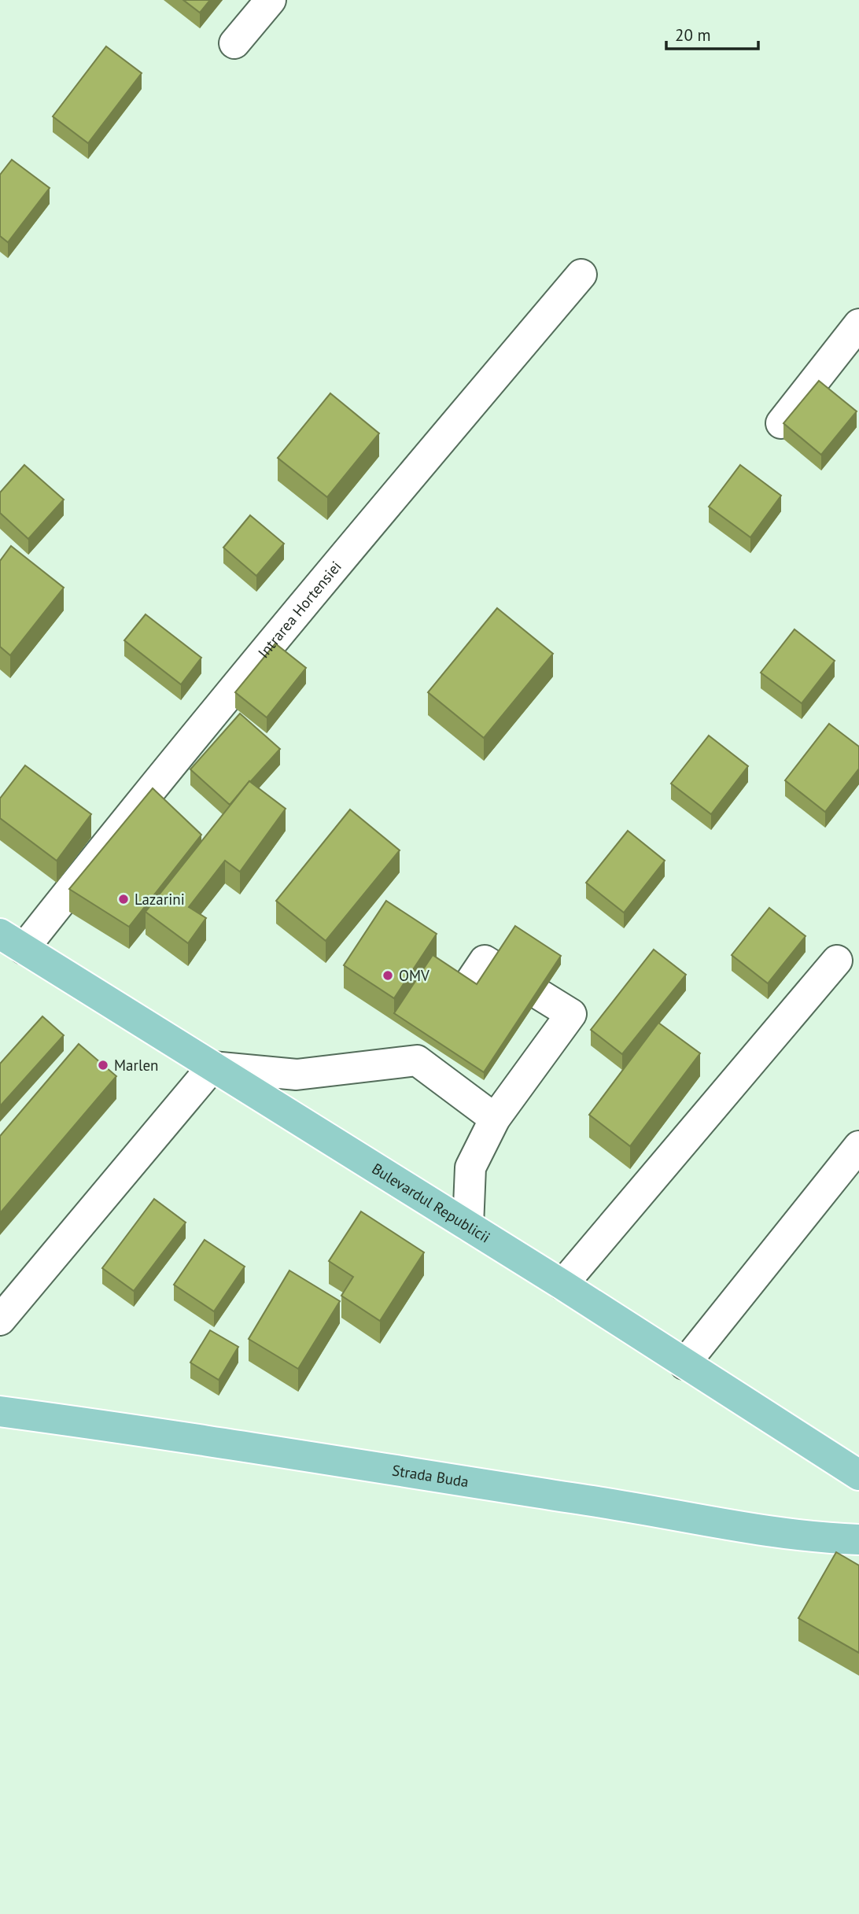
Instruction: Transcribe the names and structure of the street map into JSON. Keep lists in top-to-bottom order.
{
  "streets": {
    "main road": ["Bulevardul Republicii", "Strada Buda"],
    "street": ["Intrarea Hortensiei"]
  },
  "crossings": [
    ["Intrarea Hortensiei", "Bulevardul Republicii"]
  ],
  "places": ["Lazarini", "OMV", "Marlen"],
  "scale_bar": "20 m"
}
